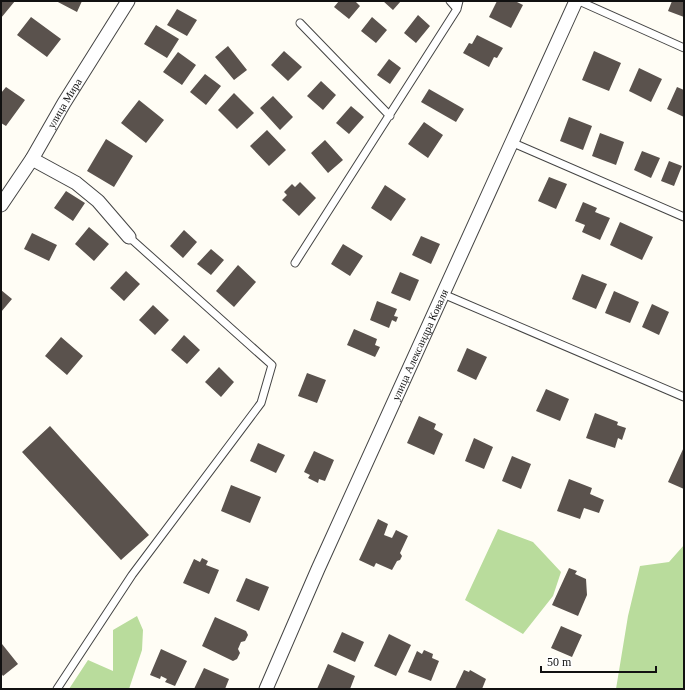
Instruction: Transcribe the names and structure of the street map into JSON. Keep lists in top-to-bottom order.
{
  "streets": {
    "street": ["улица Мира", "улица Александра Коваля"]
  },
  "scale_bar": "50 m"
}
